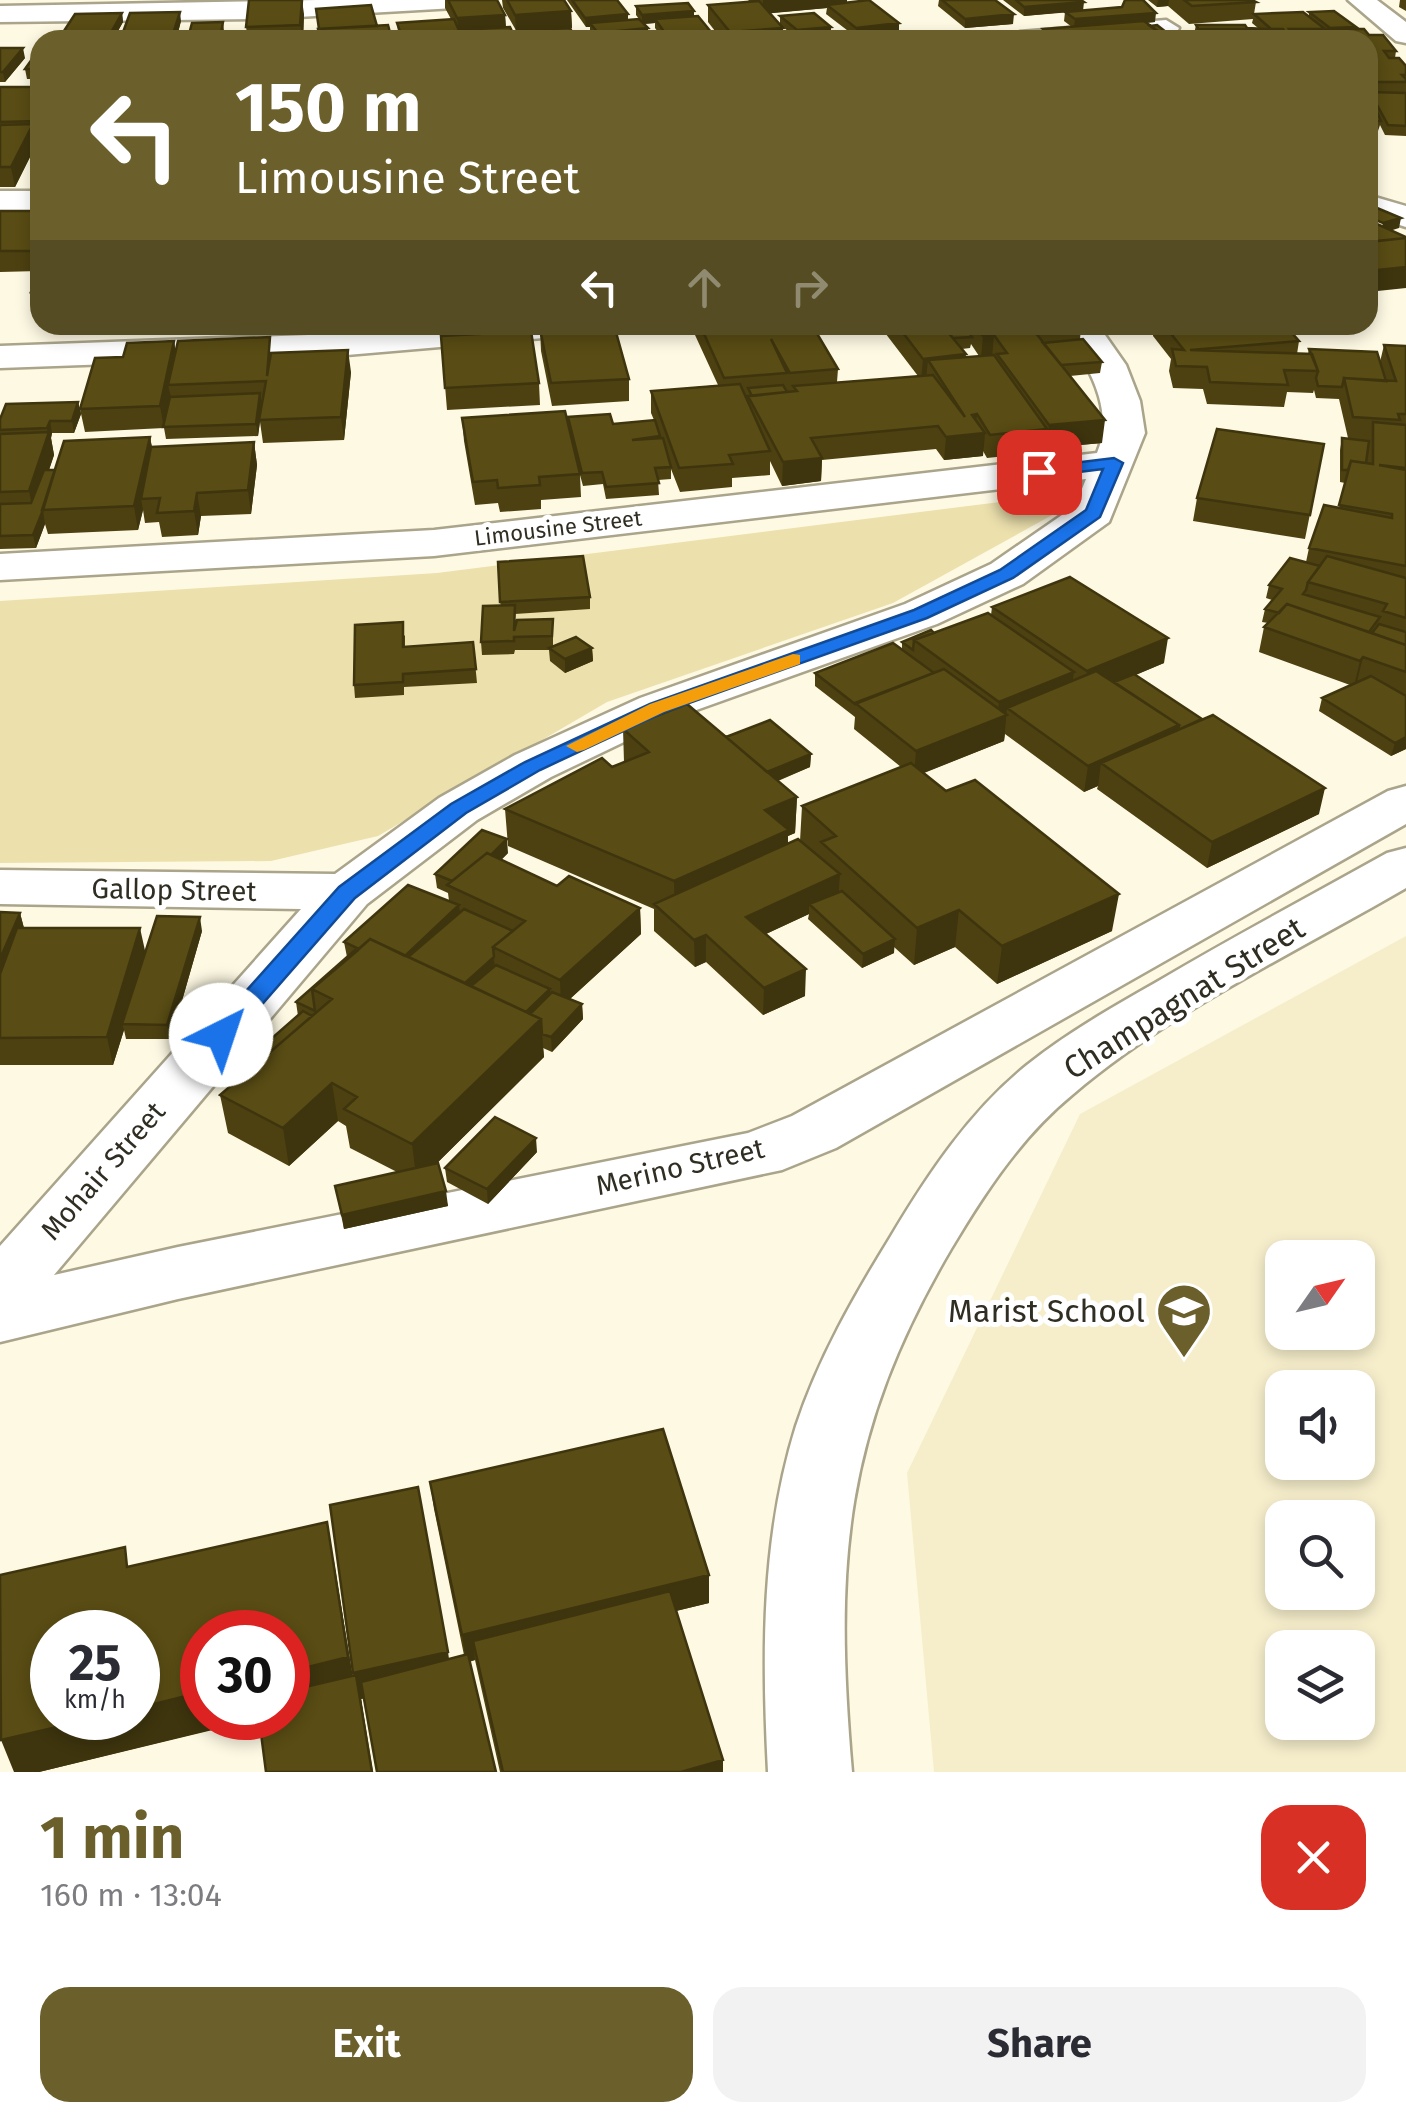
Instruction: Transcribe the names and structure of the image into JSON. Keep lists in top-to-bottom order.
{
  "streets": {
    "street": [
      "Limousine Street",
      "Gallop Street",
      "Champagnat Street",
      "Merino Street",
      "Mohair Street"
    ]
  },
  "crossings": [
    ["Limousine Street", "Mohair Street"],
    ["Gallop Street", "Mohair Street"]
  ],
  "places": {
    "school or university": ["Marist School"]
  },
  "north": "top right",
  "page": {
    "turn": ["150 m", "Limousine Street"],
    "speed": "25 km/h",
    "limit": "30",
    "heading": ["1 min", "160 m · 13:04"],
    "buttons": ["Exit", "Share"]
  }
}
